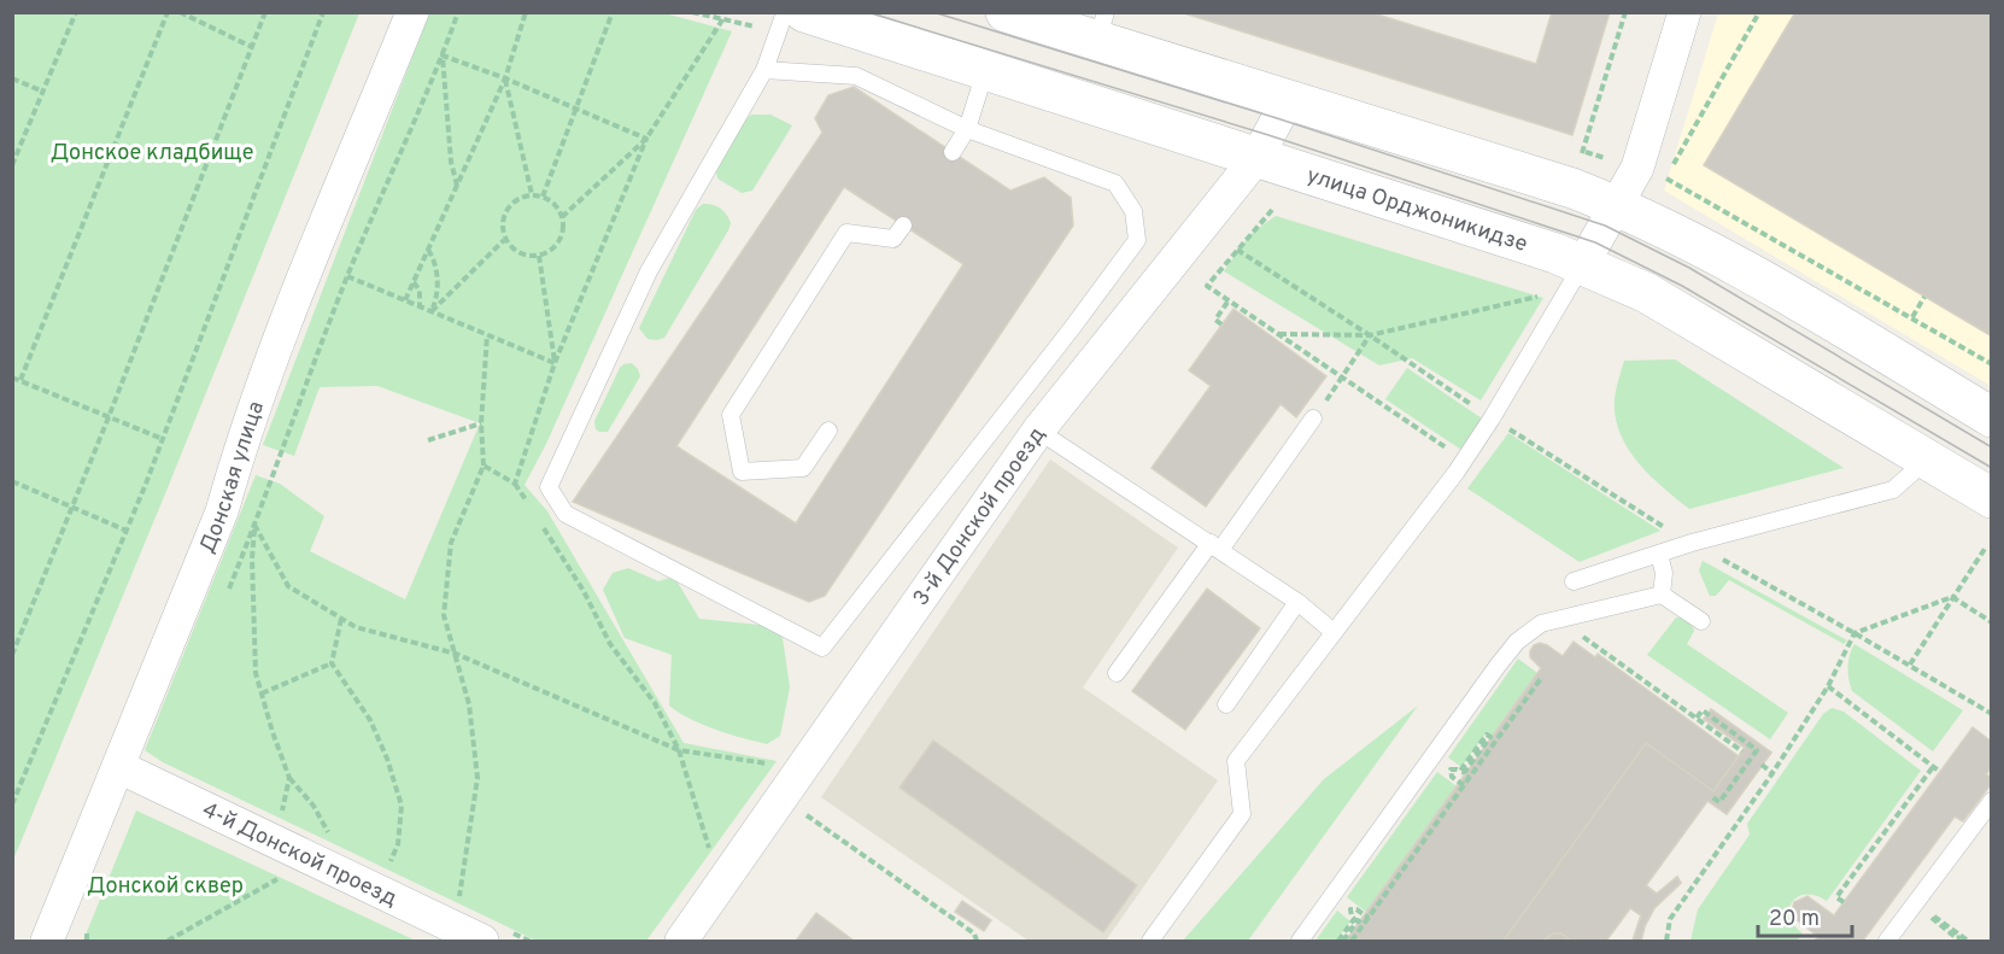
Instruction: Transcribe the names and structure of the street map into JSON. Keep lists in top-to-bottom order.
{
  "streets": {
    "main road": ["улица Орджоникидзе"],
    "street": ["Донская улица", "3-й Донской проезд", "4-й Донской проезд"]
  },
  "crossings": [
    ["улица Орджоникидзе", "3-й Донской проезд"],
    ["Донская улица", "4-й Донской проезд"]
  ],
  "parks": ["Донское кладбище", "Донской сквер"],
  "scale_bar": "20 m"
}
